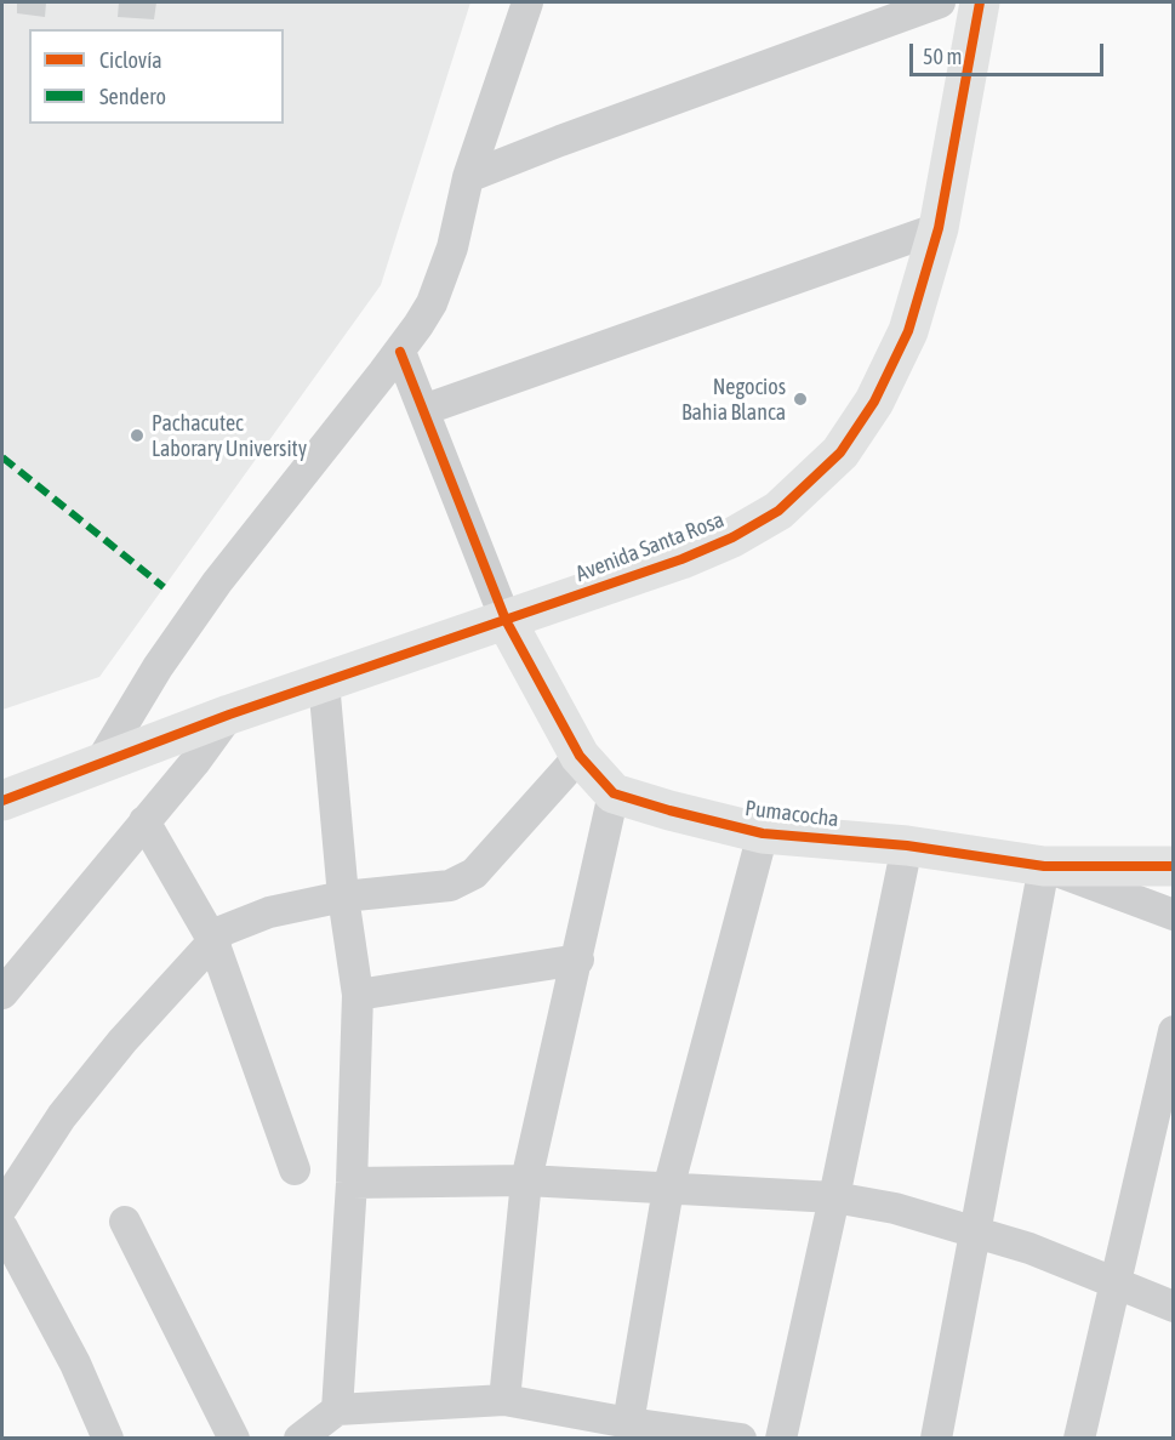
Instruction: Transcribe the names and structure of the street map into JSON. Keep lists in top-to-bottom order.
{
  "streets": {
    "street": ["Avenida Santa Rosa", "Pumacocha"]
  },
  "places": ["Negocios Bahia Blanca", "Pachacutec Laborary University"],
  "legend": ["Ciclovía", "Sendero"],
  "scale_bar": "50 m"
}
